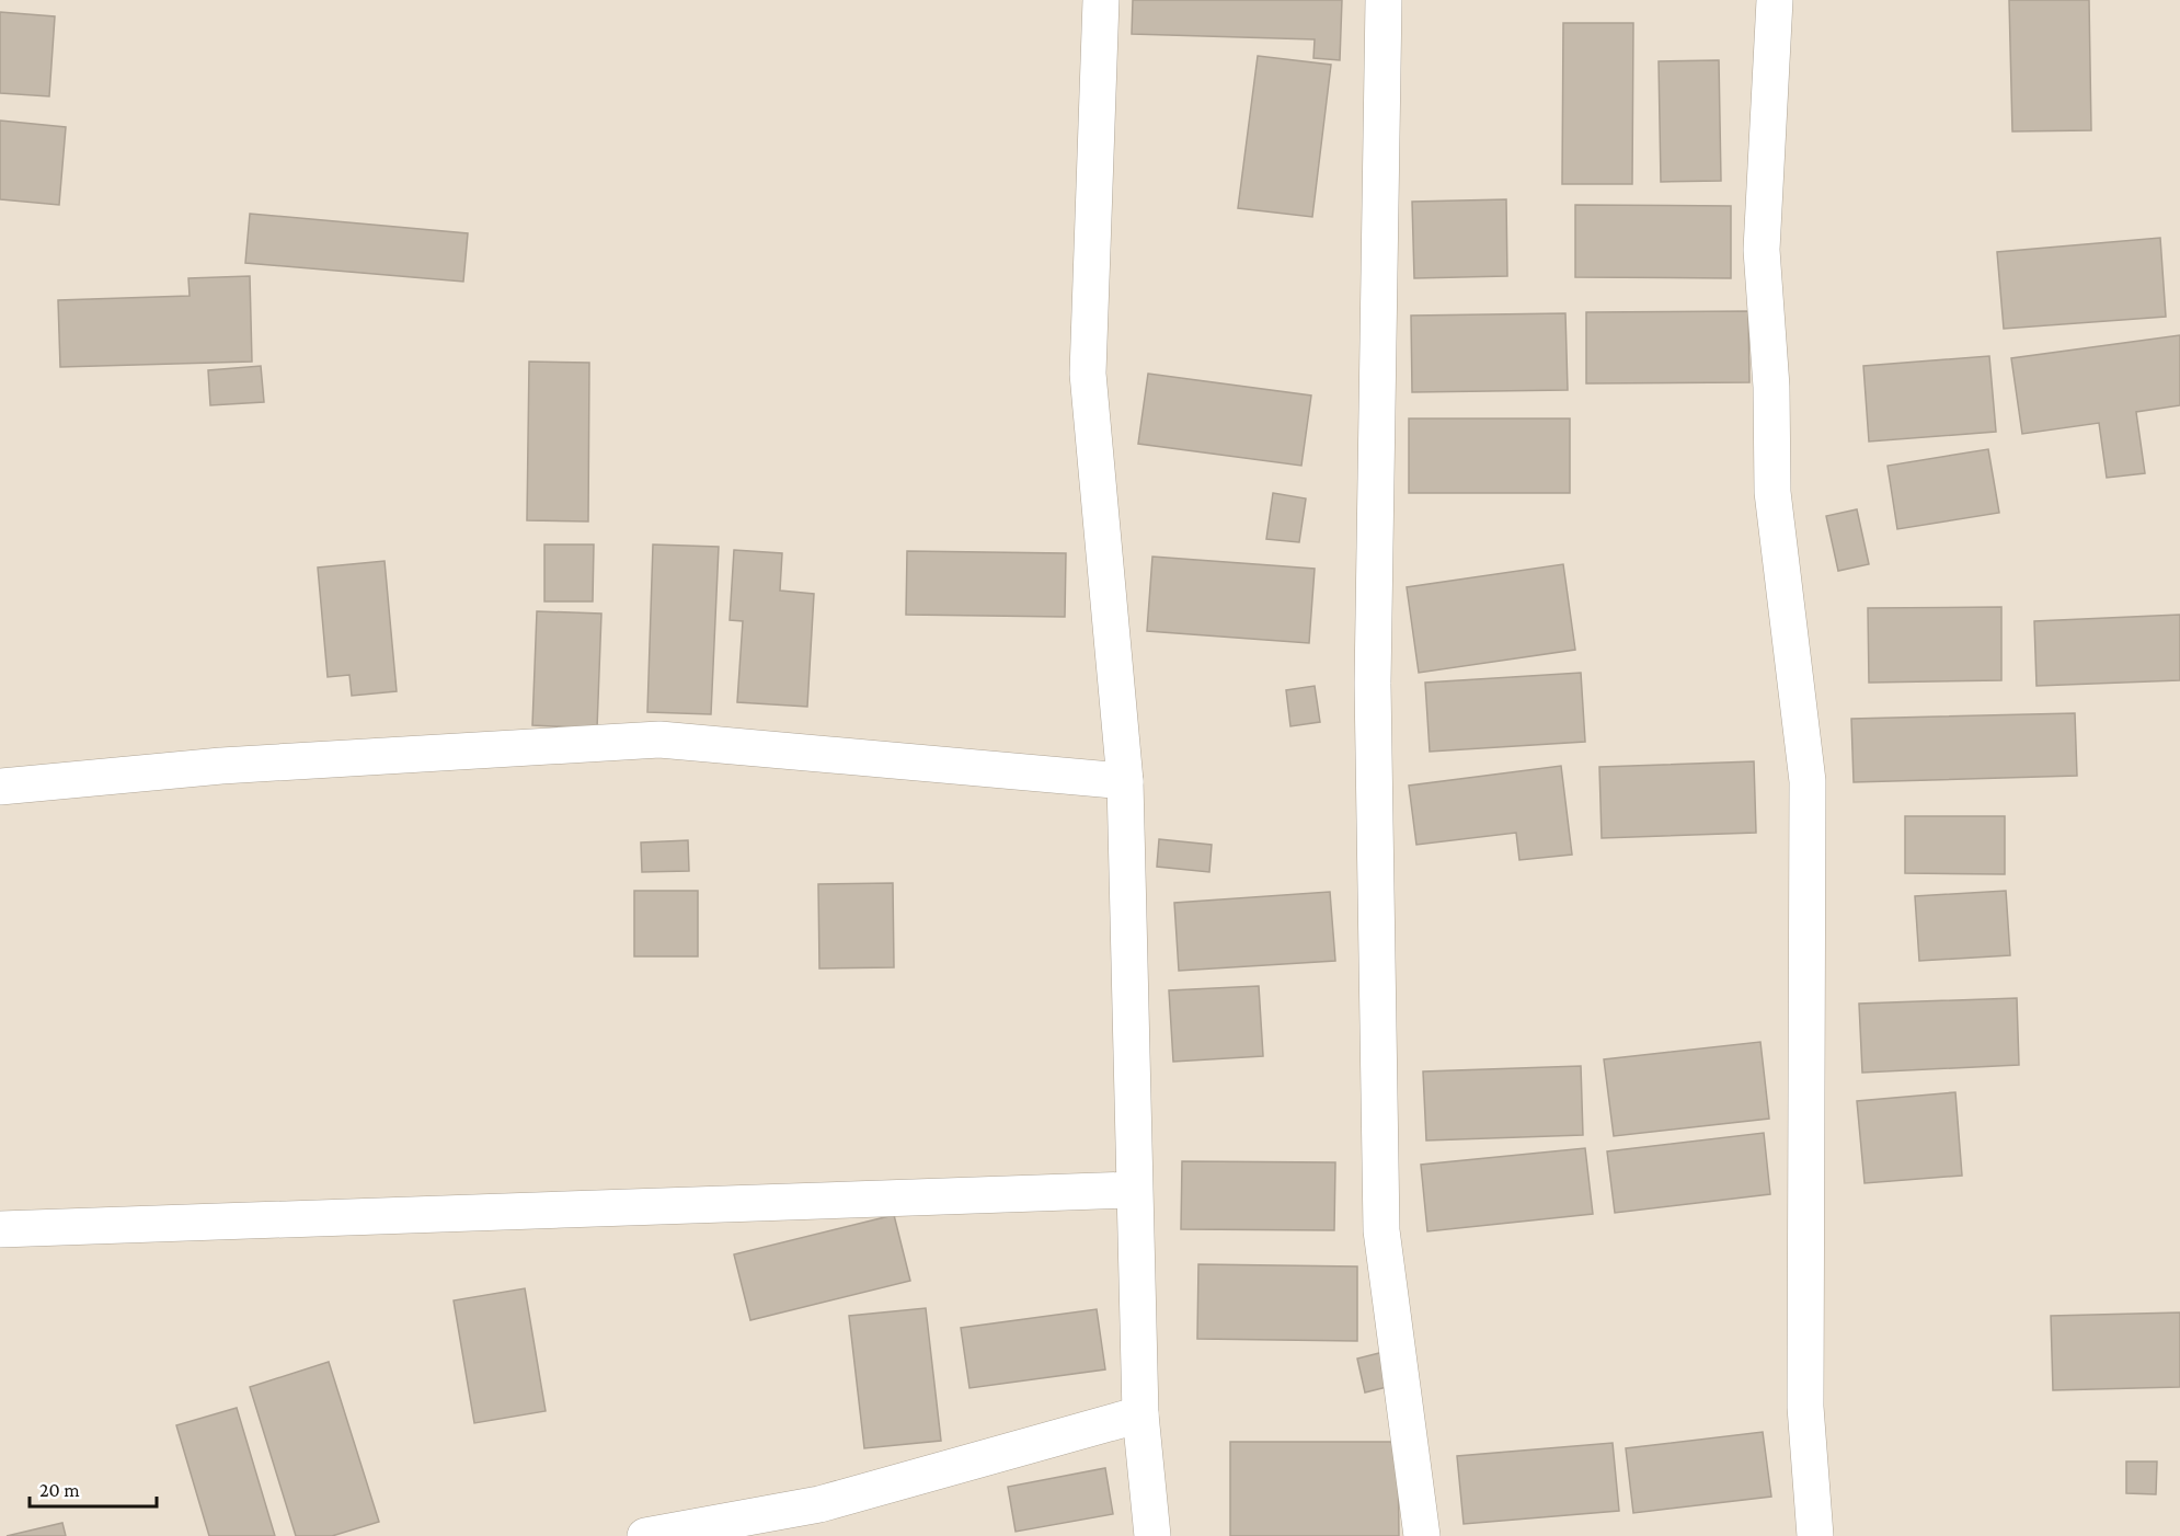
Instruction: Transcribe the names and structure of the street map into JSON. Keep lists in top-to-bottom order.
{
  "scale_bar": "20 m"
}
